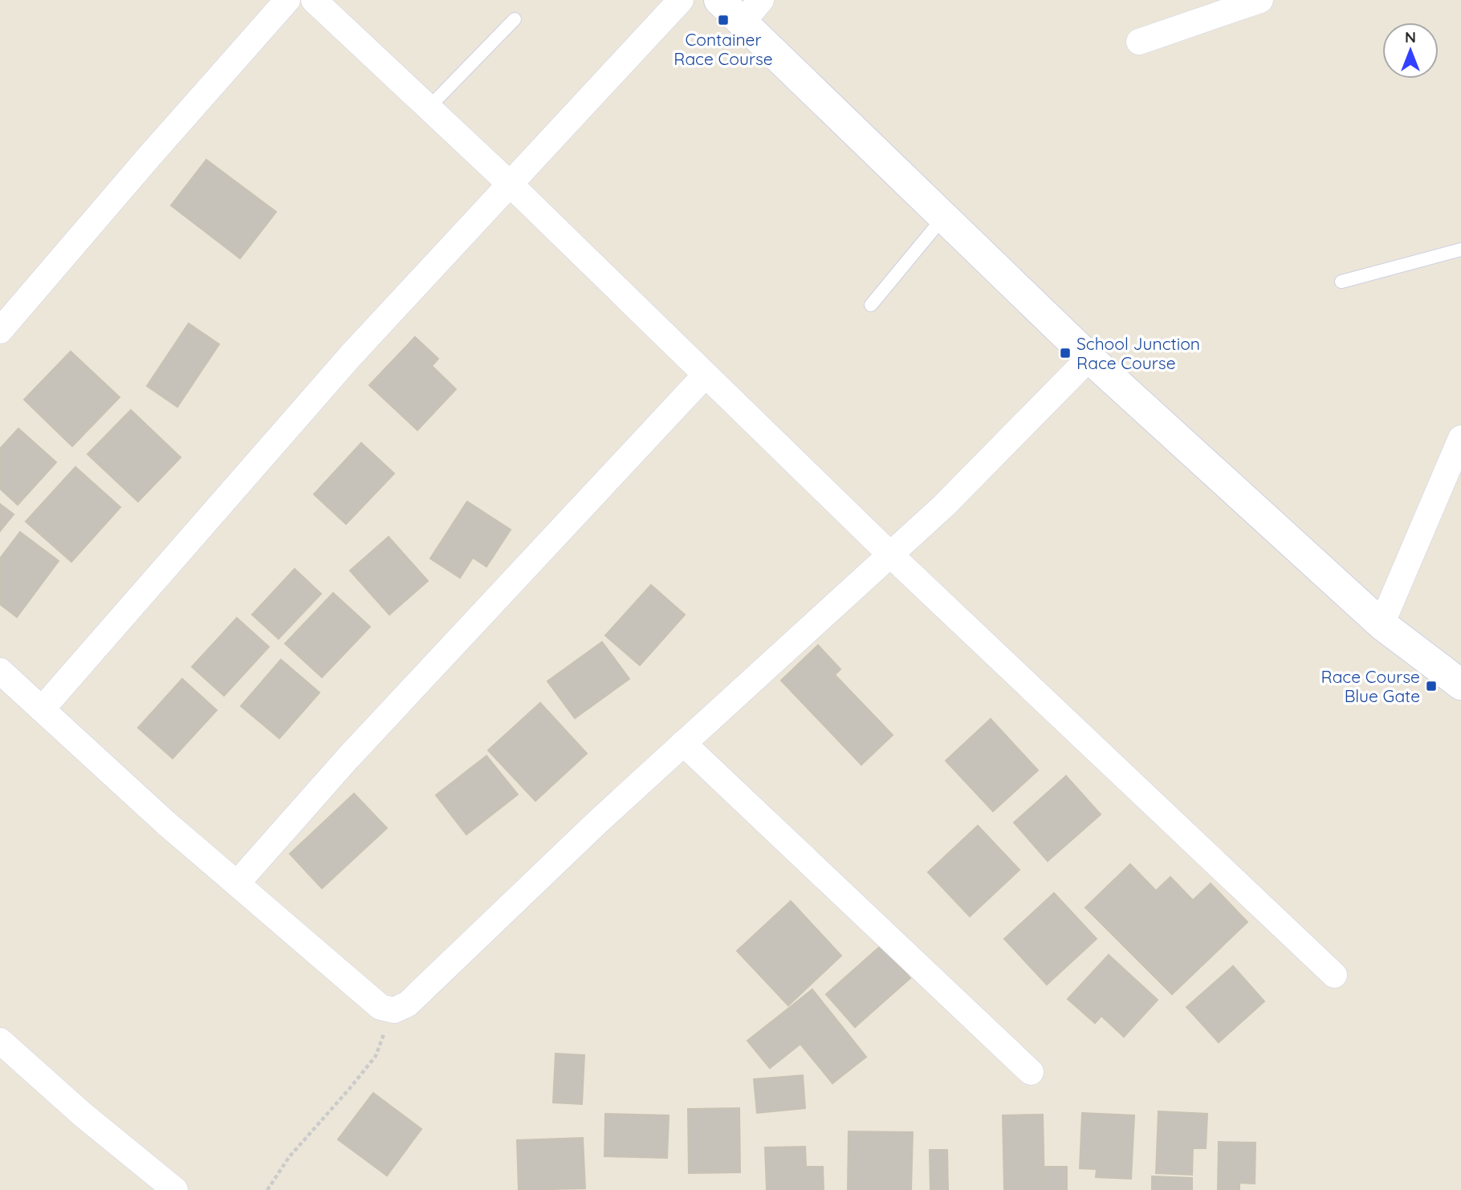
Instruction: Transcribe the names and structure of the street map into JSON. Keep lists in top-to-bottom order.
{
  "places": {
    "transit": ["Container Race Course", "School Junction Race Course", "Race Course Blue Gate"]
  },
  "north": "top"
}
